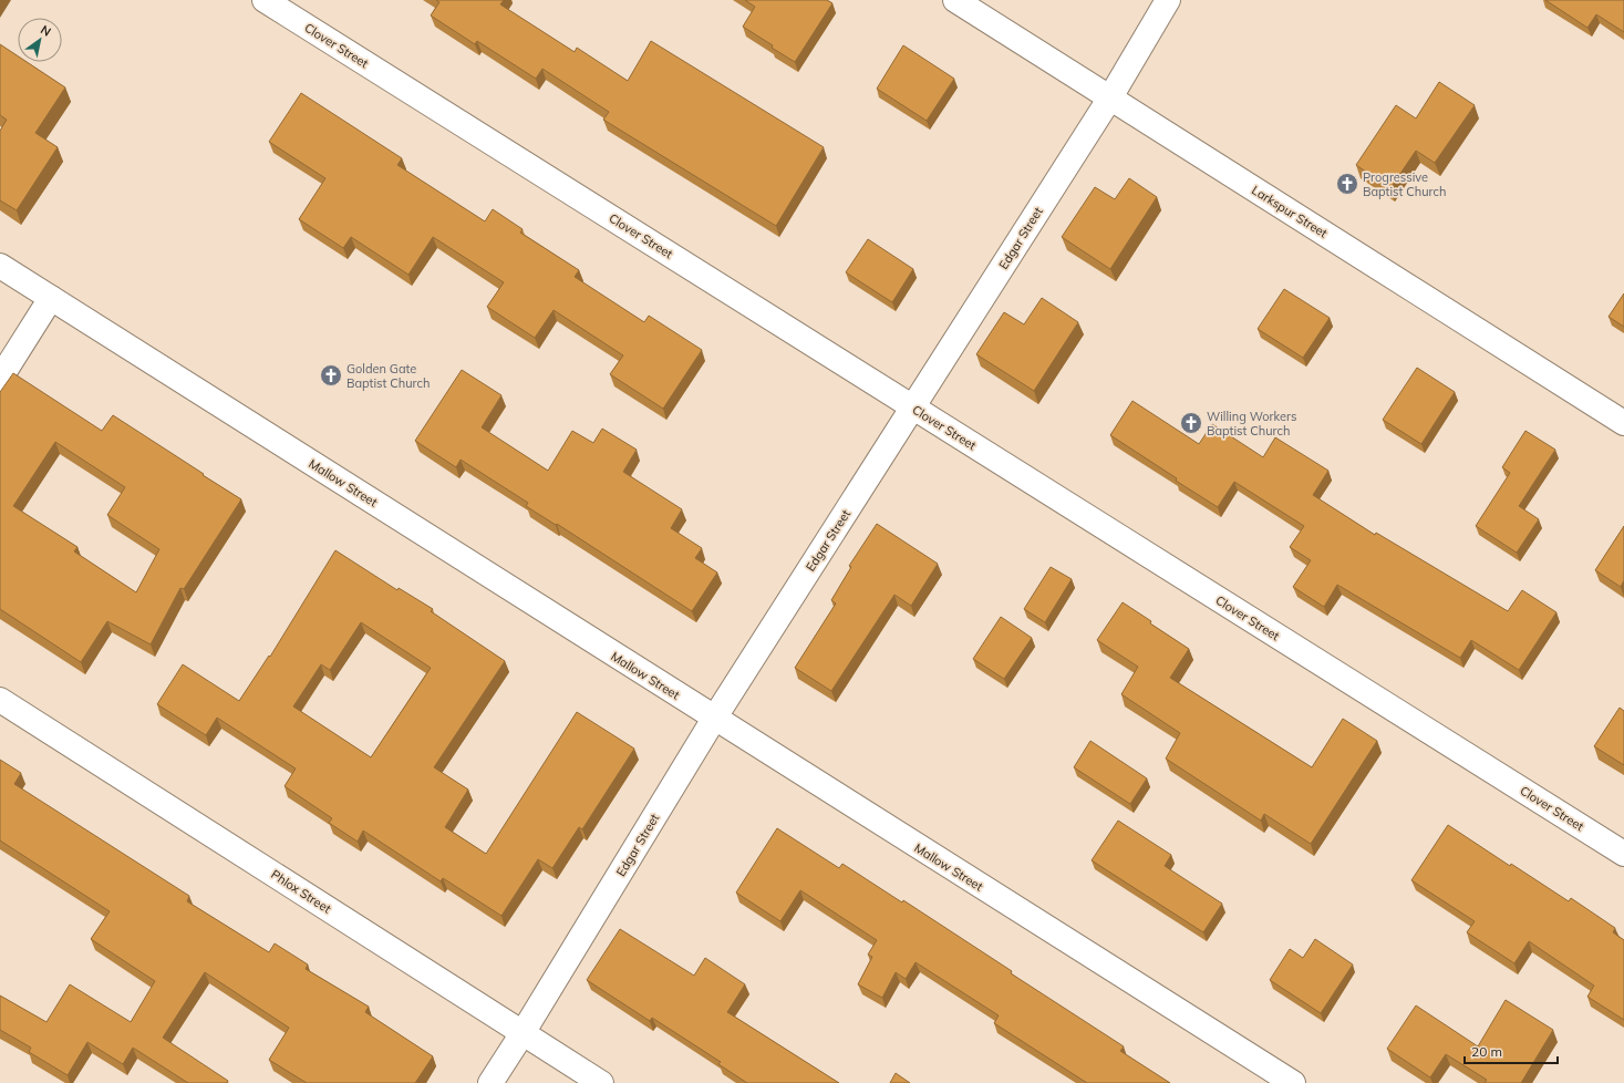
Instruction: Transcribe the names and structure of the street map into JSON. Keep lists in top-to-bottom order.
{
  "streets": {
    "street": [
      "Clover Street",
      "Larkspur Street",
      "Edgar Street",
      "Mallow Street",
      "Phlox Street"
    ]
  },
  "crossings": [
    ["Clover Street", "Edgar Street"],
    ["Larkspur Street", "Edgar Street"],
    ["Edgar Street", "Mallow Street"],
    ["Edgar Street", "Phlox Street"]
  ],
  "places": {
    "church": ["Progressive Baptist Church", "Golden Gate Baptist Church", "Willing Workers Baptist Church"]
  },
  "scale_bar": "20 m",
  "north": "top right"
}
